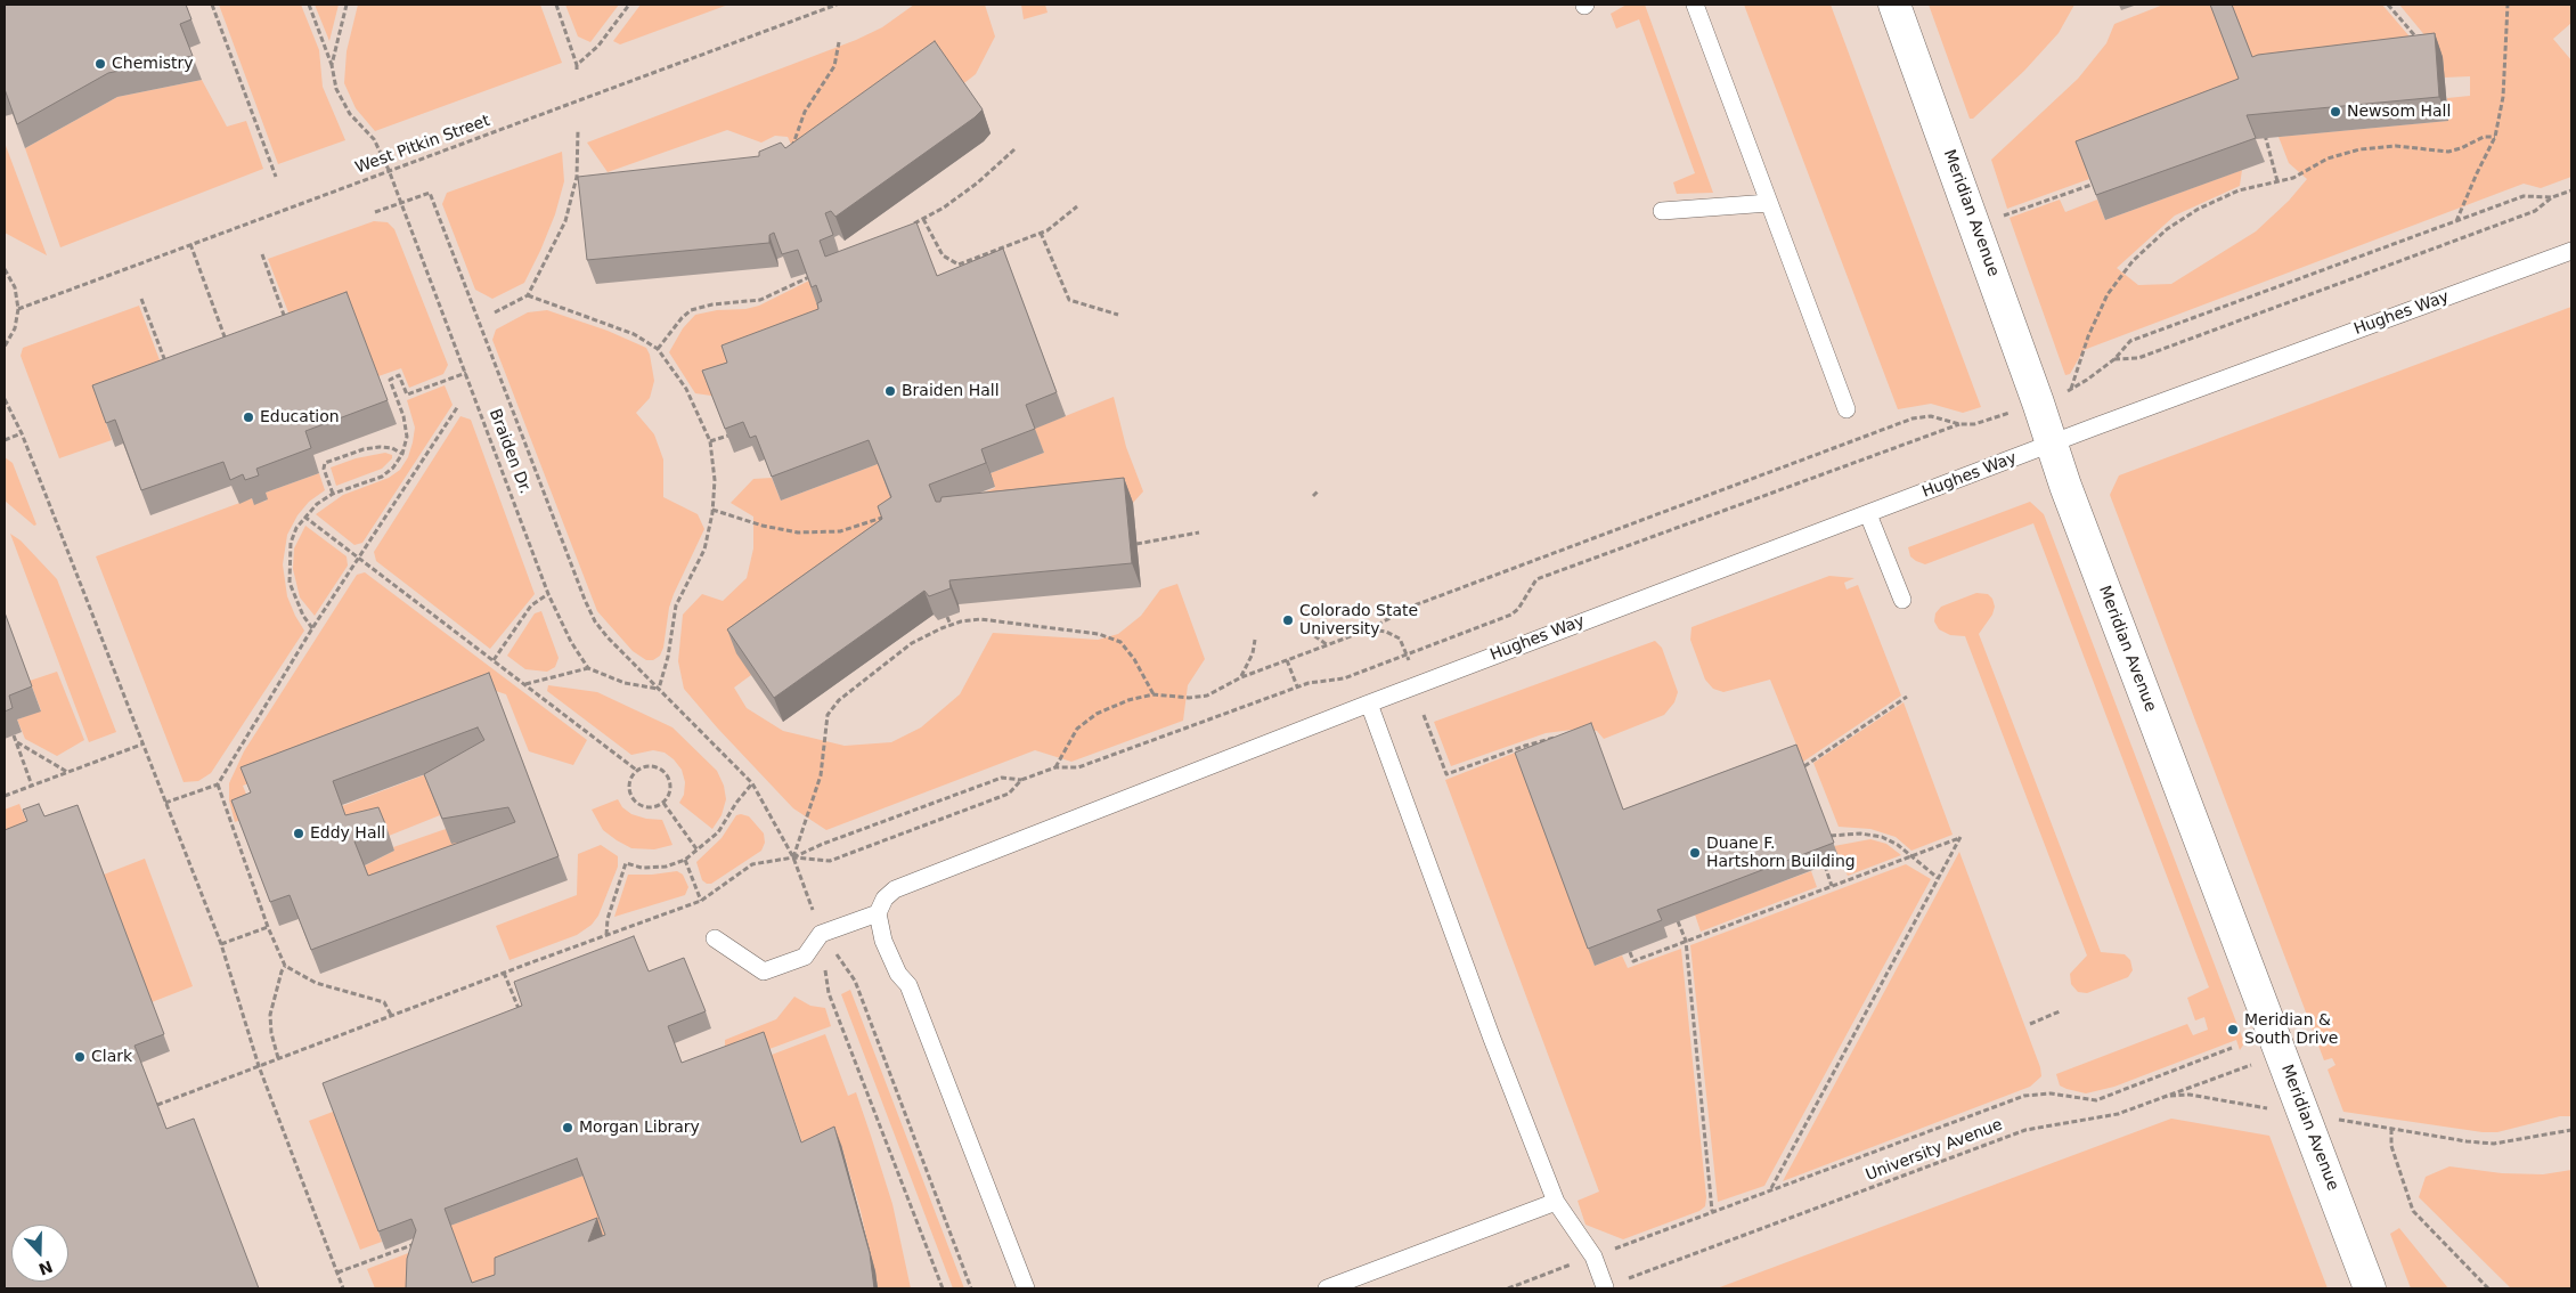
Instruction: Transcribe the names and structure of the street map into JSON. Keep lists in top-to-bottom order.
{
  "streets": {
    "street": ["Meridian Avenue"],
    "lane": ["Hughes Way"],
    "path": ["West Pitkin Street", "Braiden Dr.", "University Avenue"]
  },
  "crossings": [
    ["West Pitkin Street", "Braiden Dr."],
    ["Meridian Avenue", "Hughes Way"],
    ["Meridian Avenue", "University Avenue"]
  ],
  "places": [
    "Chemistry",
    "Newsom Hall",
    "Braiden Hall",
    "Education",
    "Colorado State University",
    "Eddy Hall",
    "Duane F. Hartshorn Building",
    "Meridian & South Drive",
    "Clark",
    "Morgan Library"
  ],
  "north": "bottom"
}
